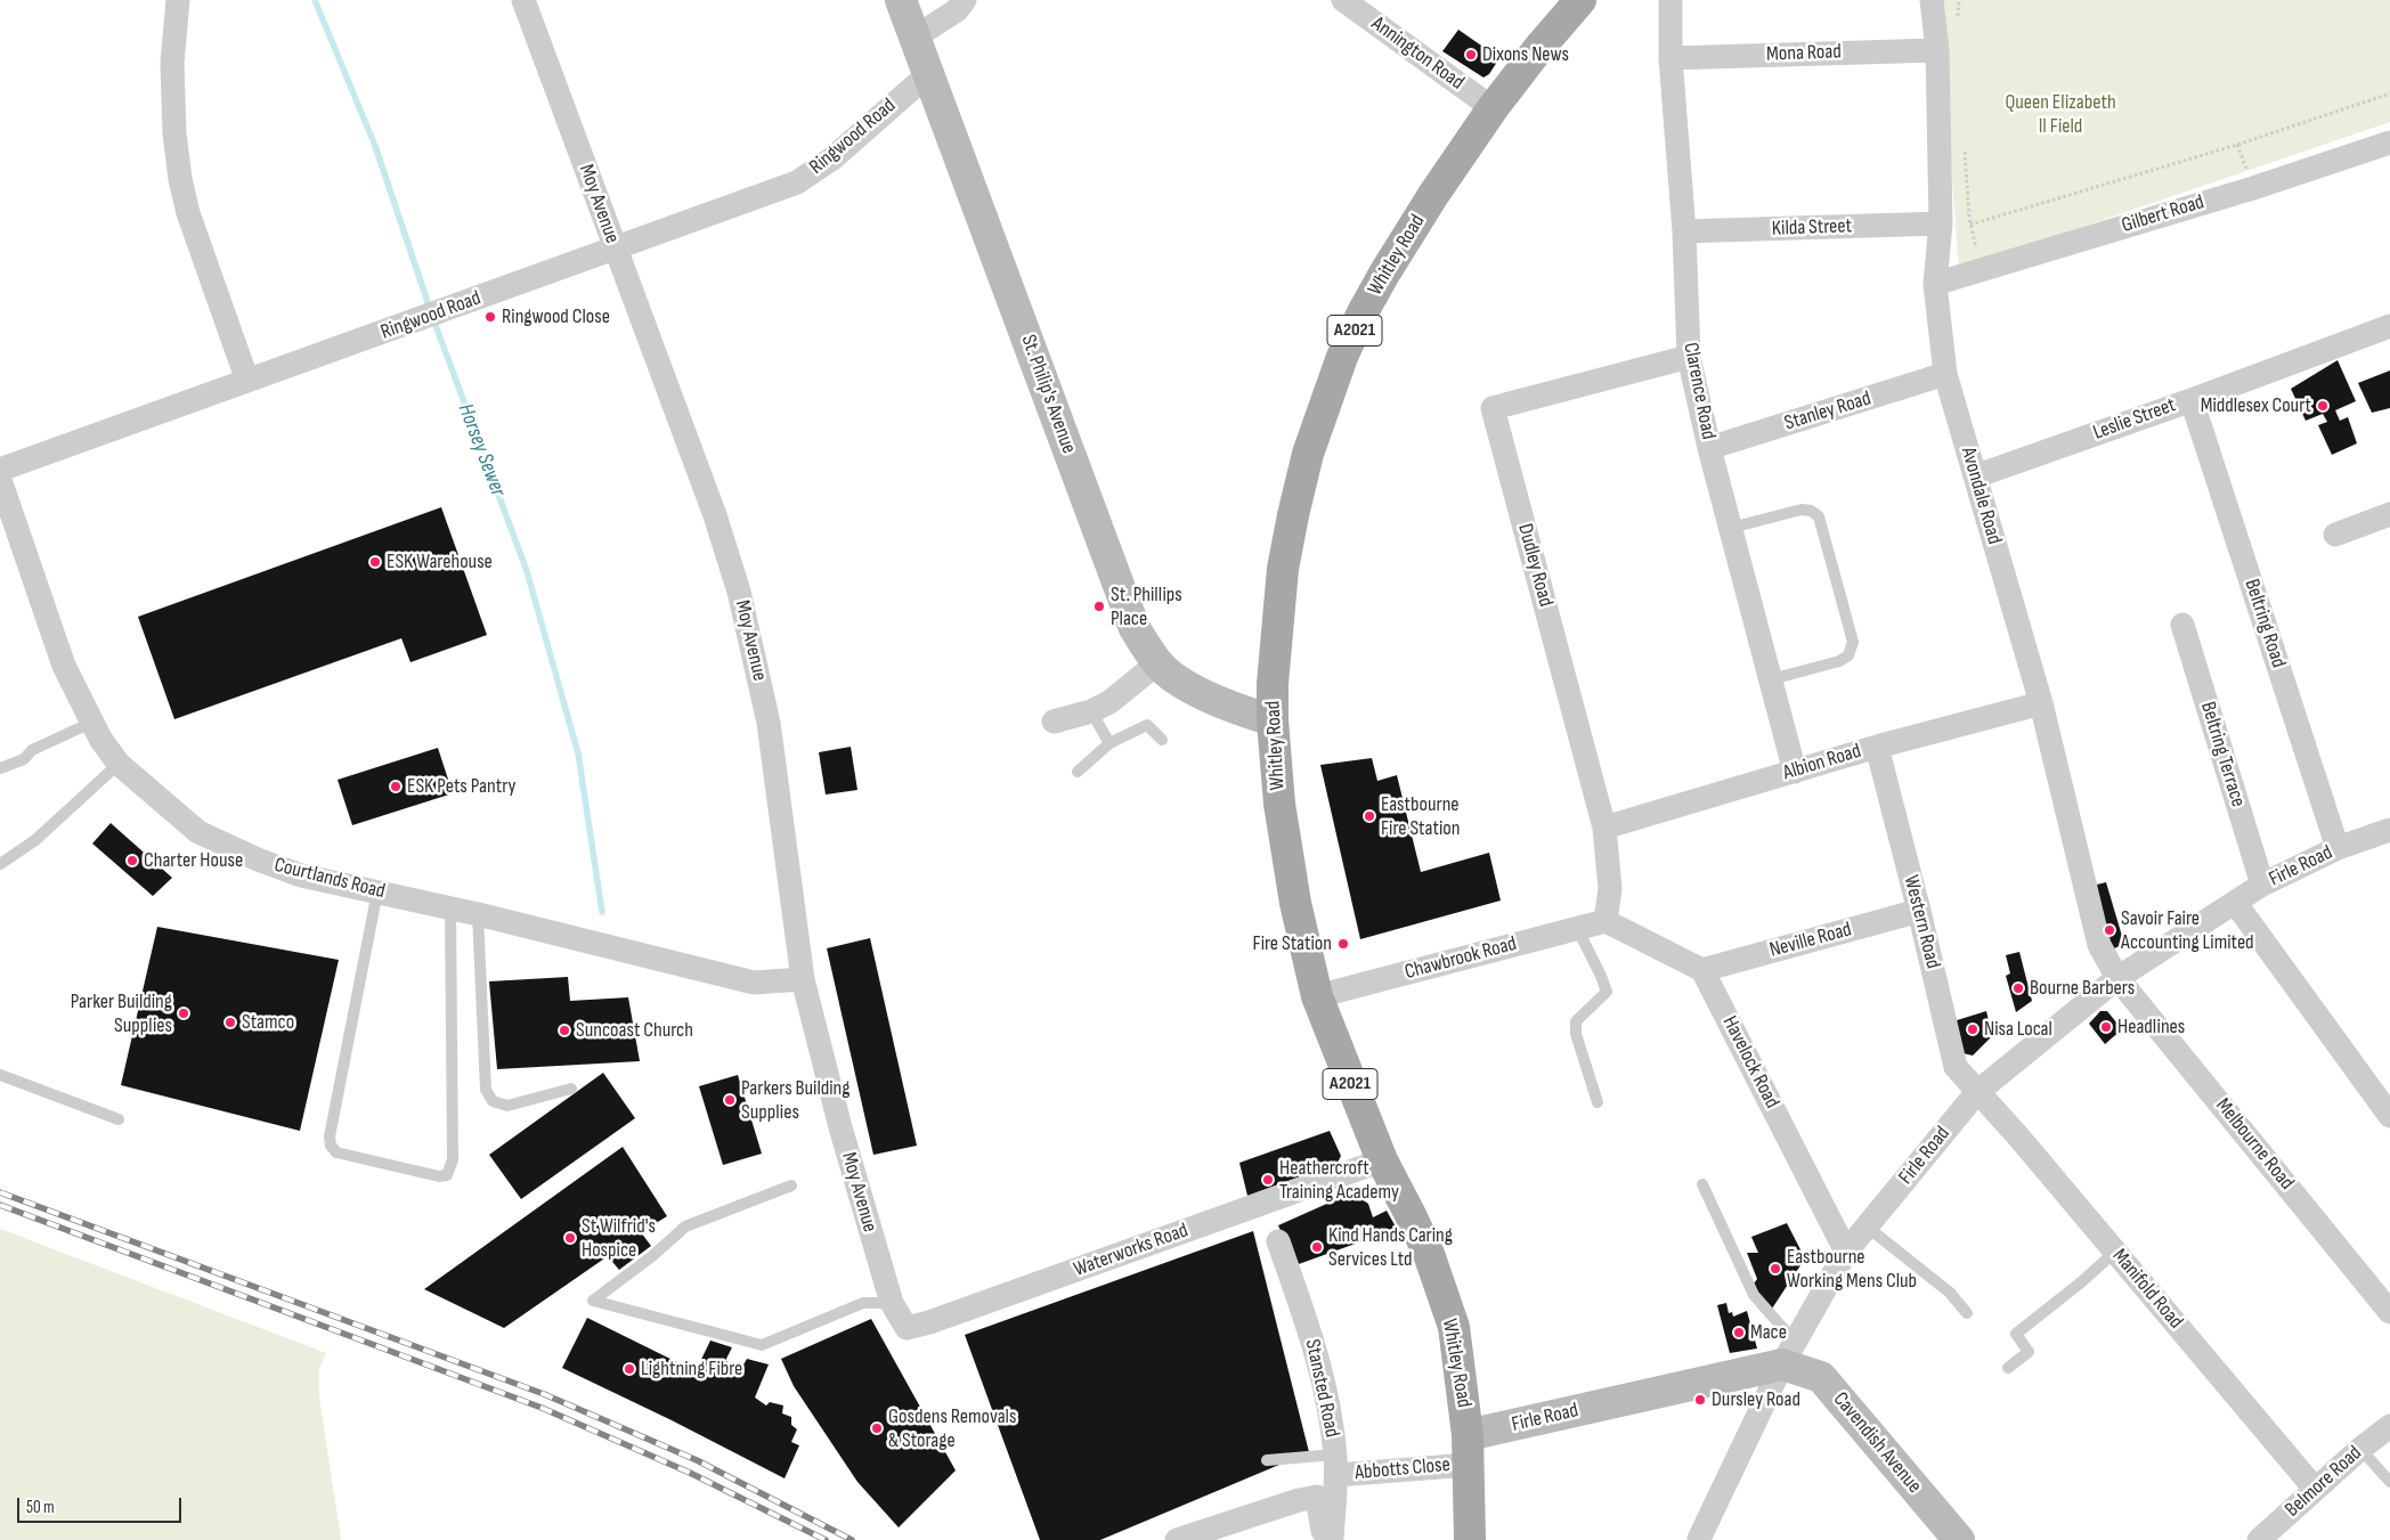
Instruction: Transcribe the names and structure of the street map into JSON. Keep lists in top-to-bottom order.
{
  "streets": {
    "main road": ["Whitley Road", "A2021"],
    "street": [
      "Annington Road",
      "Mona Road",
      "Ringwood Road",
      "Moy Avenue",
      "Gilbert Road",
      "Kilda Street",
      "Clarence Road",
      "St. Philip's Avenue",
      "Stanley Road",
      "Leslie Street",
      "Avondale Road",
      "Dudley Road",
      "Beltring Road",
      "Beltring Terrace",
      "Albion Road",
      "Firle Road",
      "Courtlands Road",
      "Western Road",
      "Neville Road",
      "Chawbrook Road",
      "Havelock Road",
      "Melbourne Road",
      "Waterworks Road",
      "Manifold Road",
      "Stansted Road",
      "Cavendish Avenue",
      "Abbotts Close",
      "Belmore Road"
    ]
  },
  "crossings": [
    ["Annington Road", "Whitley Road"],
    ["Mona Road", "Clarence Road"],
    ["Mona Road", "Avondale Road"],
    ["Ringwood Road", "Moy Avenue"],
    ["Ringwood Road", "St. Philip's Avenue"],
    ["Moy Avenue", "Courtlands Road"],
    ["Moy Avenue", "Waterworks Road"],
    ["Gilbert Road", "Avondale Road"],
    ["Kilda Street", "Clarence Road"],
    ["Kilda Street", "Avondale Road"],
    ["Whitley Road", "St. Philip's Avenue"],
    ["Whitley Road", "Firle Road"],
    ["Whitley Road", "Chawbrook Road"],
    ["Whitley Road", "Waterworks Road"],
    ["Whitley Road", "Abbotts Close"],
    ["Clarence Road", "Stanley Road"],
    ["Clarence Road", "Dudley Road"],
    ["Clarence Road", "Albion Road"],
    ["Stanley Road", "Avondale Road"],
    ["Leslie Street", "Avondale Road"],
    ["Leslie Street", "Beltring Road"],
    ["Avondale Road", "Albion Road"],
    ["Avondale Road", "Firle Road"],
    ["Avondale Road", "Melbourne Road"],
    ["Dudley Road", "Albion Road"],
    ["Dudley Road", "Chawbrook Road"],
    ["Beltring Road", "Firle Road"],
    ["Beltring Terrace", "Firle Road"],
    ["Albion Road", "Western Road"],
    ["Firle Road", "Western Road"],
    ["Firle Road", "Havelock Road"],
    ["Firle Road", "Melbourne Road"],
    ["Firle Road", "Manifold Road"],
    ["Firle Road", "Cavendish Avenue"],
    ["Firle Road", "Abbotts Close"],
    ["Western Road", "Neville Road"],
    ["Western Road", "Manifold Road"],
    ["Neville Road", "Havelock Road"],
    ["Manifold Road", "Belmore Road"],
    ["Stansted Road", "Abbotts Close"]
  ],
  "water": ["Horsey Sewer"],
  "parks": ["Queen Elizabeth II Field"],
  "places": [
    "Dixons News",
    "Ringwood Close",
    "Middlesex Court",
    "ESK Warehouse",
    "St. Phillips Place",
    "ESK Pets Pantry",
    "Eastbourne Fire Station",
    "Charter House",
    "Savoir Faire Accounting Limited",
    "Fire Station",
    "Bourne Barbers",
    "Parker Building Supplies",
    "Stamco",
    "Headlines",
    "Nisa Local",
    "Suncoast Church",
    "Parkers Building Supplies",
    "Heathercroft Training Academy",
    "St Wilfrid's Hospice",
    "Kind Hands Caring Services Ltd",
    "Eastbourne Working Mens Club",
    "Mace",
    "Lightning Fibre",
    "Dursley Road",
    "Gosdens Removals & Storage"
  ],
  "scale_bar": "50 m"
}
